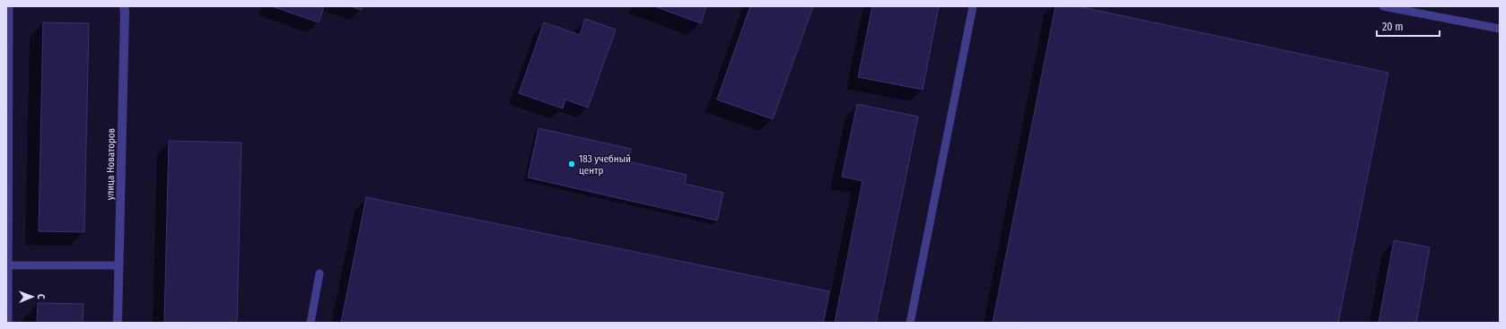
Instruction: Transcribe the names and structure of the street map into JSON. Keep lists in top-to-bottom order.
{
  "streets": {
    "street": ["улица Новаторов"]
  },
  "places": ["183 учебный центр"],
  "scale_bar": "20 m",
  "north": "right"
}
